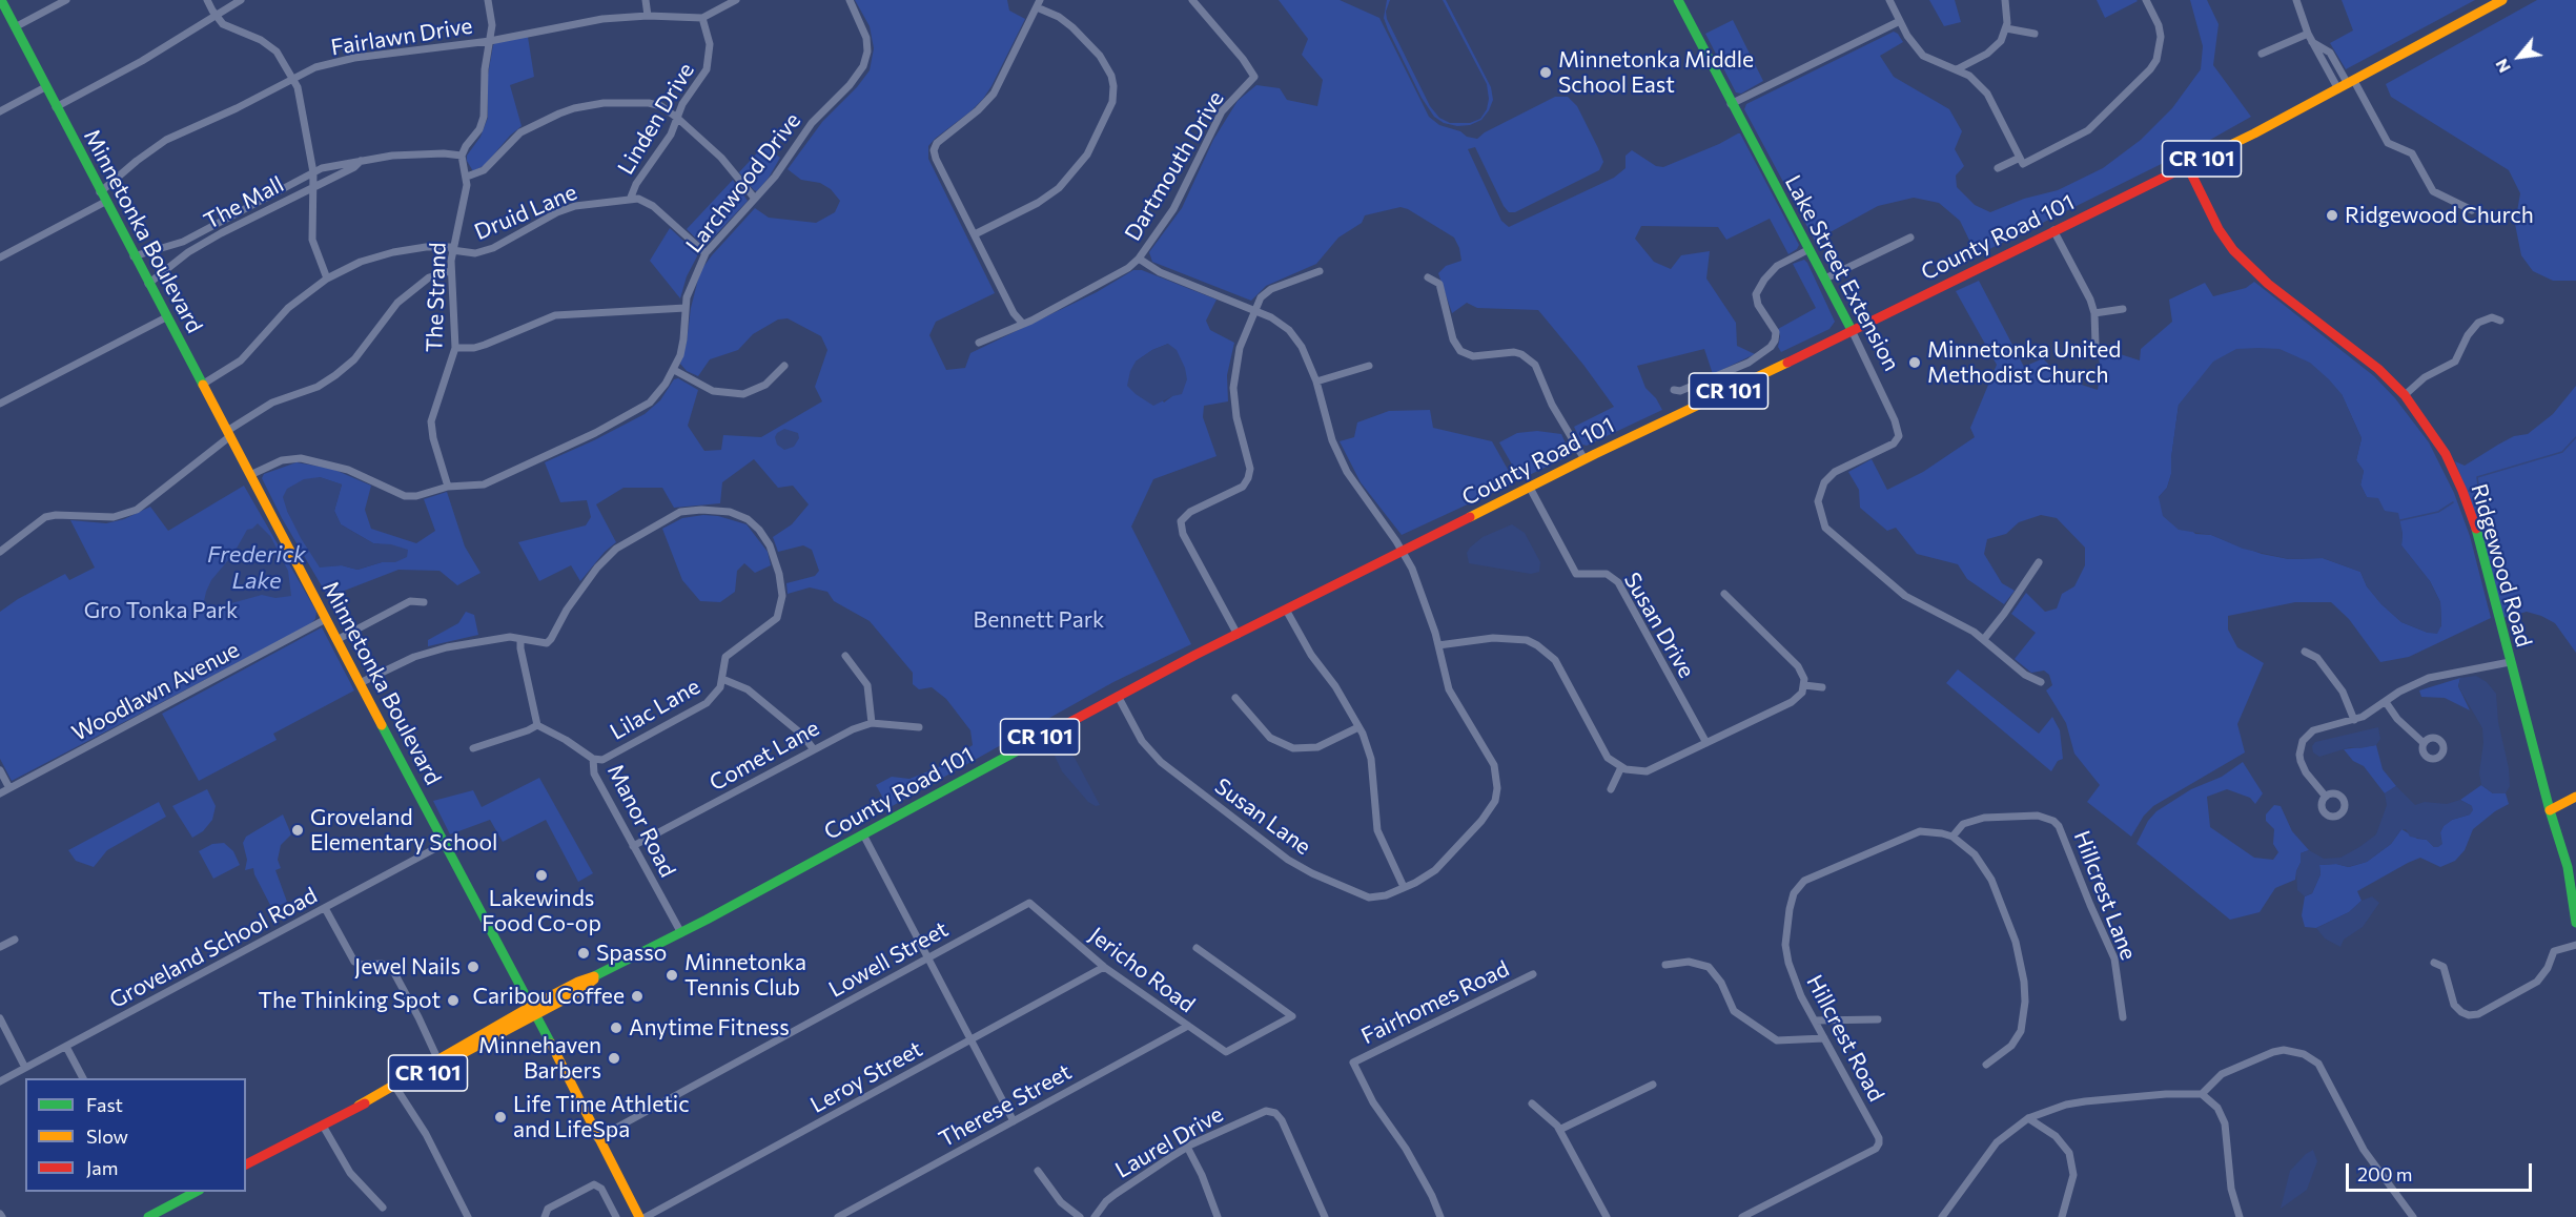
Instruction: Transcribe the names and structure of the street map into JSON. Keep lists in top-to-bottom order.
{
  "streets": {
    "main road": [
      "CR 101",
      "Minnetonka Boulevard",
      "County Road 101",
      "Lake Street Extension",
      "Ridgewood Road"
    ],
    "street": [
      "Fairlawn Drive",
      "Linden Drive",
      "Dartmouth Drive",
      "Larchwood Drive",
      "The Mall",
      "Druid Lane",
      "The Strand",
      "Susan Drive",
      "Woodlawn Avenue",
      "Lilac Lane",
      "Comet Lane",
      "Susan Lane",
      "Manor Road",
      "Hillcrest Lane",
      "Groveland School Road",
      "Lowell Street",
      "Jericho Road",
      "Fairhomes Road",
      "Hillcrest Road",
      "Leroy Street",
      "Therese Street",
      "Laurel Drive"
    ]
  },
  "crossings": [
    ["Fairlawn Drive", "Linden Drive"],
    ["Fairlawn Drive", "Minnetonka Boulevard"],
    ["Linden Drive", "Druid Lane"],
    ["Dartmouth Drive", "Susan Lane"],
    ["Larchwood Drive", "Druid Lane"],
    ["Larchwood Drive", "Minnetonka Boulevard"],
    ["Larchwood Drive", "The Strand"],
    ["The Mall", "Minnetonka Boulevard"],
    ["The Mall", "The Strand"],
    ["Druid Lane", "Minnetonka Boulevard"],
    ["Druid Lane", "The Strand"],
    ["Minnetonka Boulevard", "County Road 101"],
    ["Minnetonka Boulevard", "Woodlawn Avenue"],
    ["Minnetonka Boulevard", "Groveland School Road"],
    ["Minnetonka Boulevard", "Lowell Street"],
    ["County Road 101", "Lake Street Extension"],
    ["County Road 101", "Ridgewood Road"],
    ["County Road 101", "Susan Drive"],
    ["County Road 101", "Susan Lane"],
    ["County Road 101", "Manor Road"],
    ["Lilac Lane", "Comet Lane"],
    ["Lilac Lane", "Manor Road"],
    ["Comet Lane", "Manor Road"],
    ["Hillcrest Lane", "Hillcrest Road"],
    ["Lowell Street", "Jericho Road"],
    ["Jericho Road", "Leroy Street"],
    ["Jericho Road", "Therese Street"]
  ],
  "water": ["Frederick Lake"],
  "parks": ["Gro Tonka Park", "Bennett Park"],
  "places": [
    "Minnetonka Middle School East",
    "Ridgewood Church",
    "Minnetonka United Methodist Church",
    "Groveland Elementary School",
    "Lakewinds Food Co-op",
    "Spasso",
    "Jewel Nails",
    "Minnetonka Tennis Club",
    "Caribou Coffee",
    "The Thinking Spot",
    "Anytime Fitness",
    "Minnehaven Barbers",
    "Life Time Athletic and LifeSpa"
  ],
  "legend": ["Fast", "Slow", "Jam"],
  "scale_bar": "200 m",
  "north": "bottom left"
}
